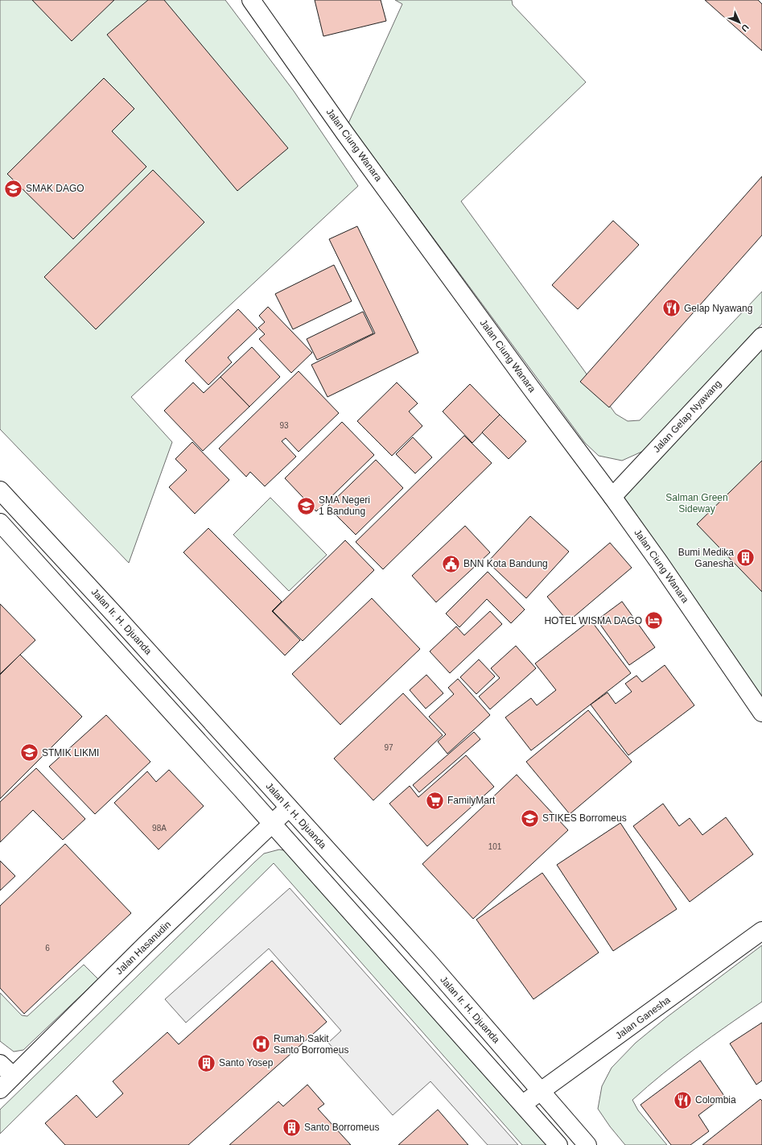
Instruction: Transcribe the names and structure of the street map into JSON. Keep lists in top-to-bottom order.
{
  "streets": {
    "street": [
      "Jalan Ciung Wanara",
      "Jalan Gelap Nyawang",
      "Jalan Ir. H. Djuanda",
      "Jalan Hasanudin",
      "Jalan Ganesha"
    ]
  },
  "crossings": [
    ["Jalan Ciung Wanara", "Jalan Gelap Nyawang"],
    ["Jalan Ir. H. Djuanda", "Jalan Hasanudin"],
    ["Jalan Ir. H. Djuanda", "Jalan Ganesha"]
  ],
  "parks": ["Salman Green Sideway"],
  "places": {
    "school or university": [
      "SMAK DAGO",
      "SMA Negeri 1 Bandung",
      "STMIK LIKMI",
      "STIKES Borromeus"
    ],
    "restaurant": ["Gelap Nyawang", "Colombia"],
    "building": ["Bumi Medika Ganesha", "Santo Yosep", "Santo Borromeus"],
    "public building": ["BNN Kota Bandung"],
    "hotel": ["HOTEL WISMA DAGO"],
    "supermarket": ["FamilyMart"],
    "hospital": ["Rumah Sakit Santo Borromeus"]
  },
  "house_numbers": [
    "93",
    "97",
    "98A",
    "101",
    "6"
  ],
  "north": "bottom right"
}
